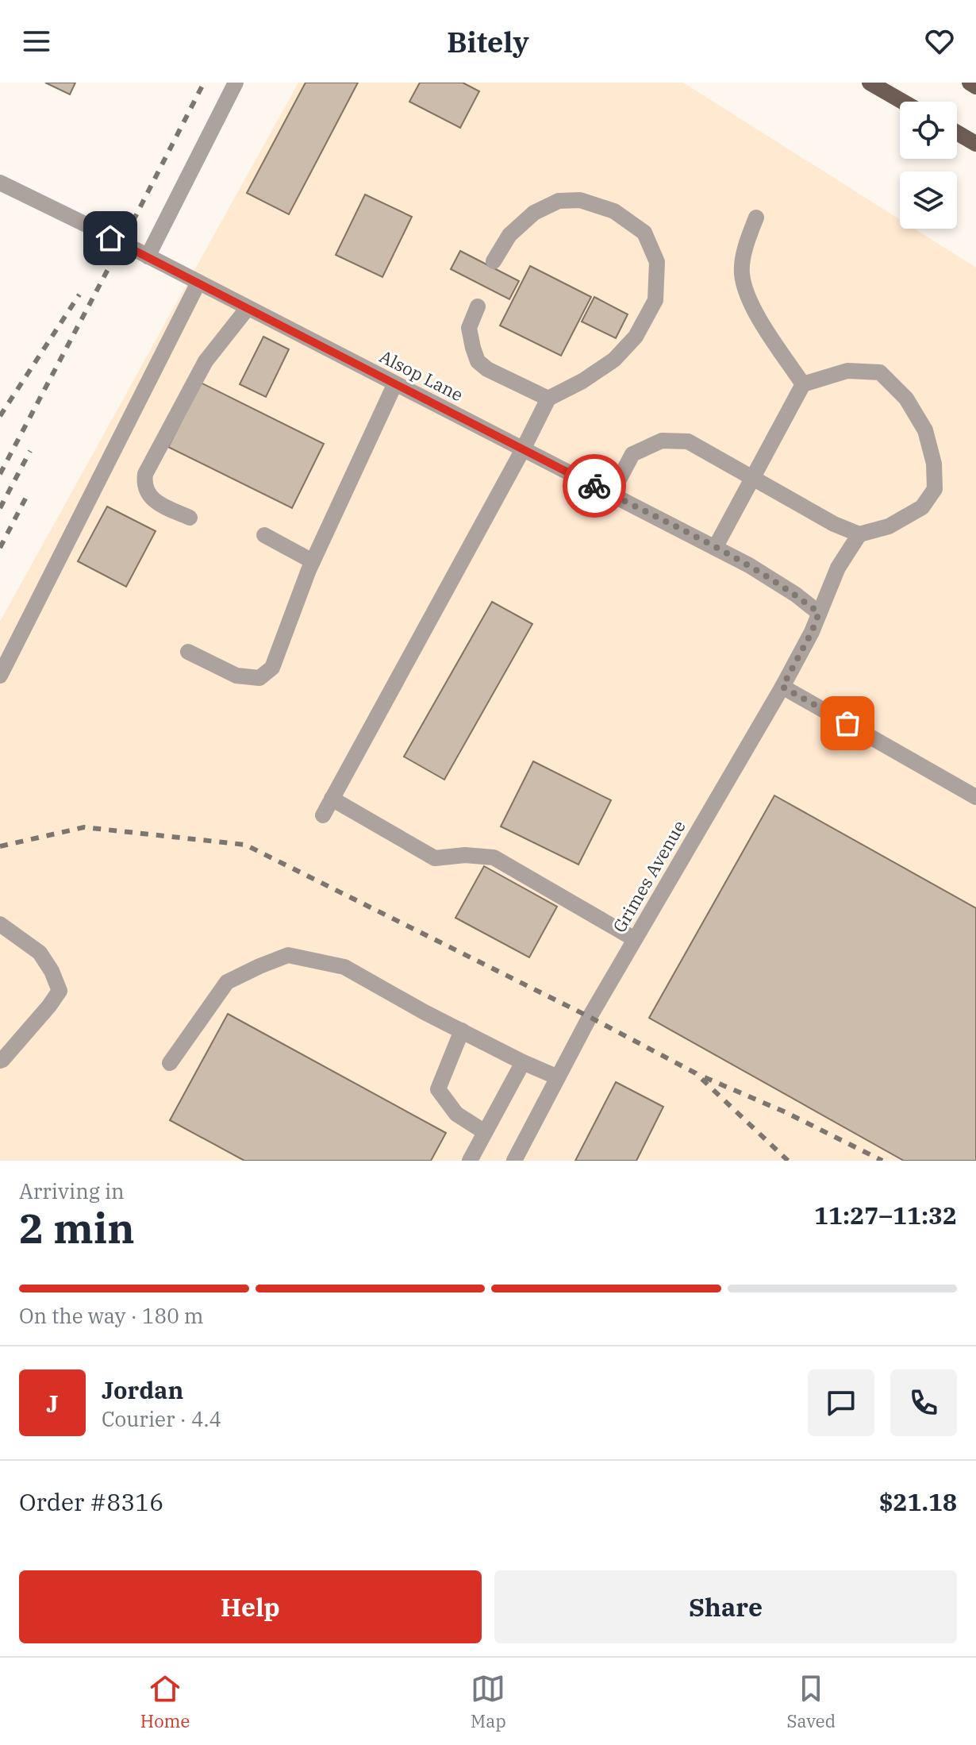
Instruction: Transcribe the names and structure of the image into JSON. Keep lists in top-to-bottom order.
{
  "streets": {
    "street": ["Alsop Lane", "Grimes Avenue"]
  },
  "crossings": [
    ["Alsop Lane", "Grimes Avenue"]
  ],
  "page": {
    "header": "Bitely",
    "heading": ["2 min", "Arriving in", "11:27–11:32"],
    "panel": [
      "Jordan",
      "Courier · 4.4",
      "Order #8316",
      "$21.18"
    ],
    "bar": "On the way · 180 m",
    "round": "J",
    "buttons": ["Help", "Share"],
    "tabs": ["Home", "Map", "Saved"]
  }
}
